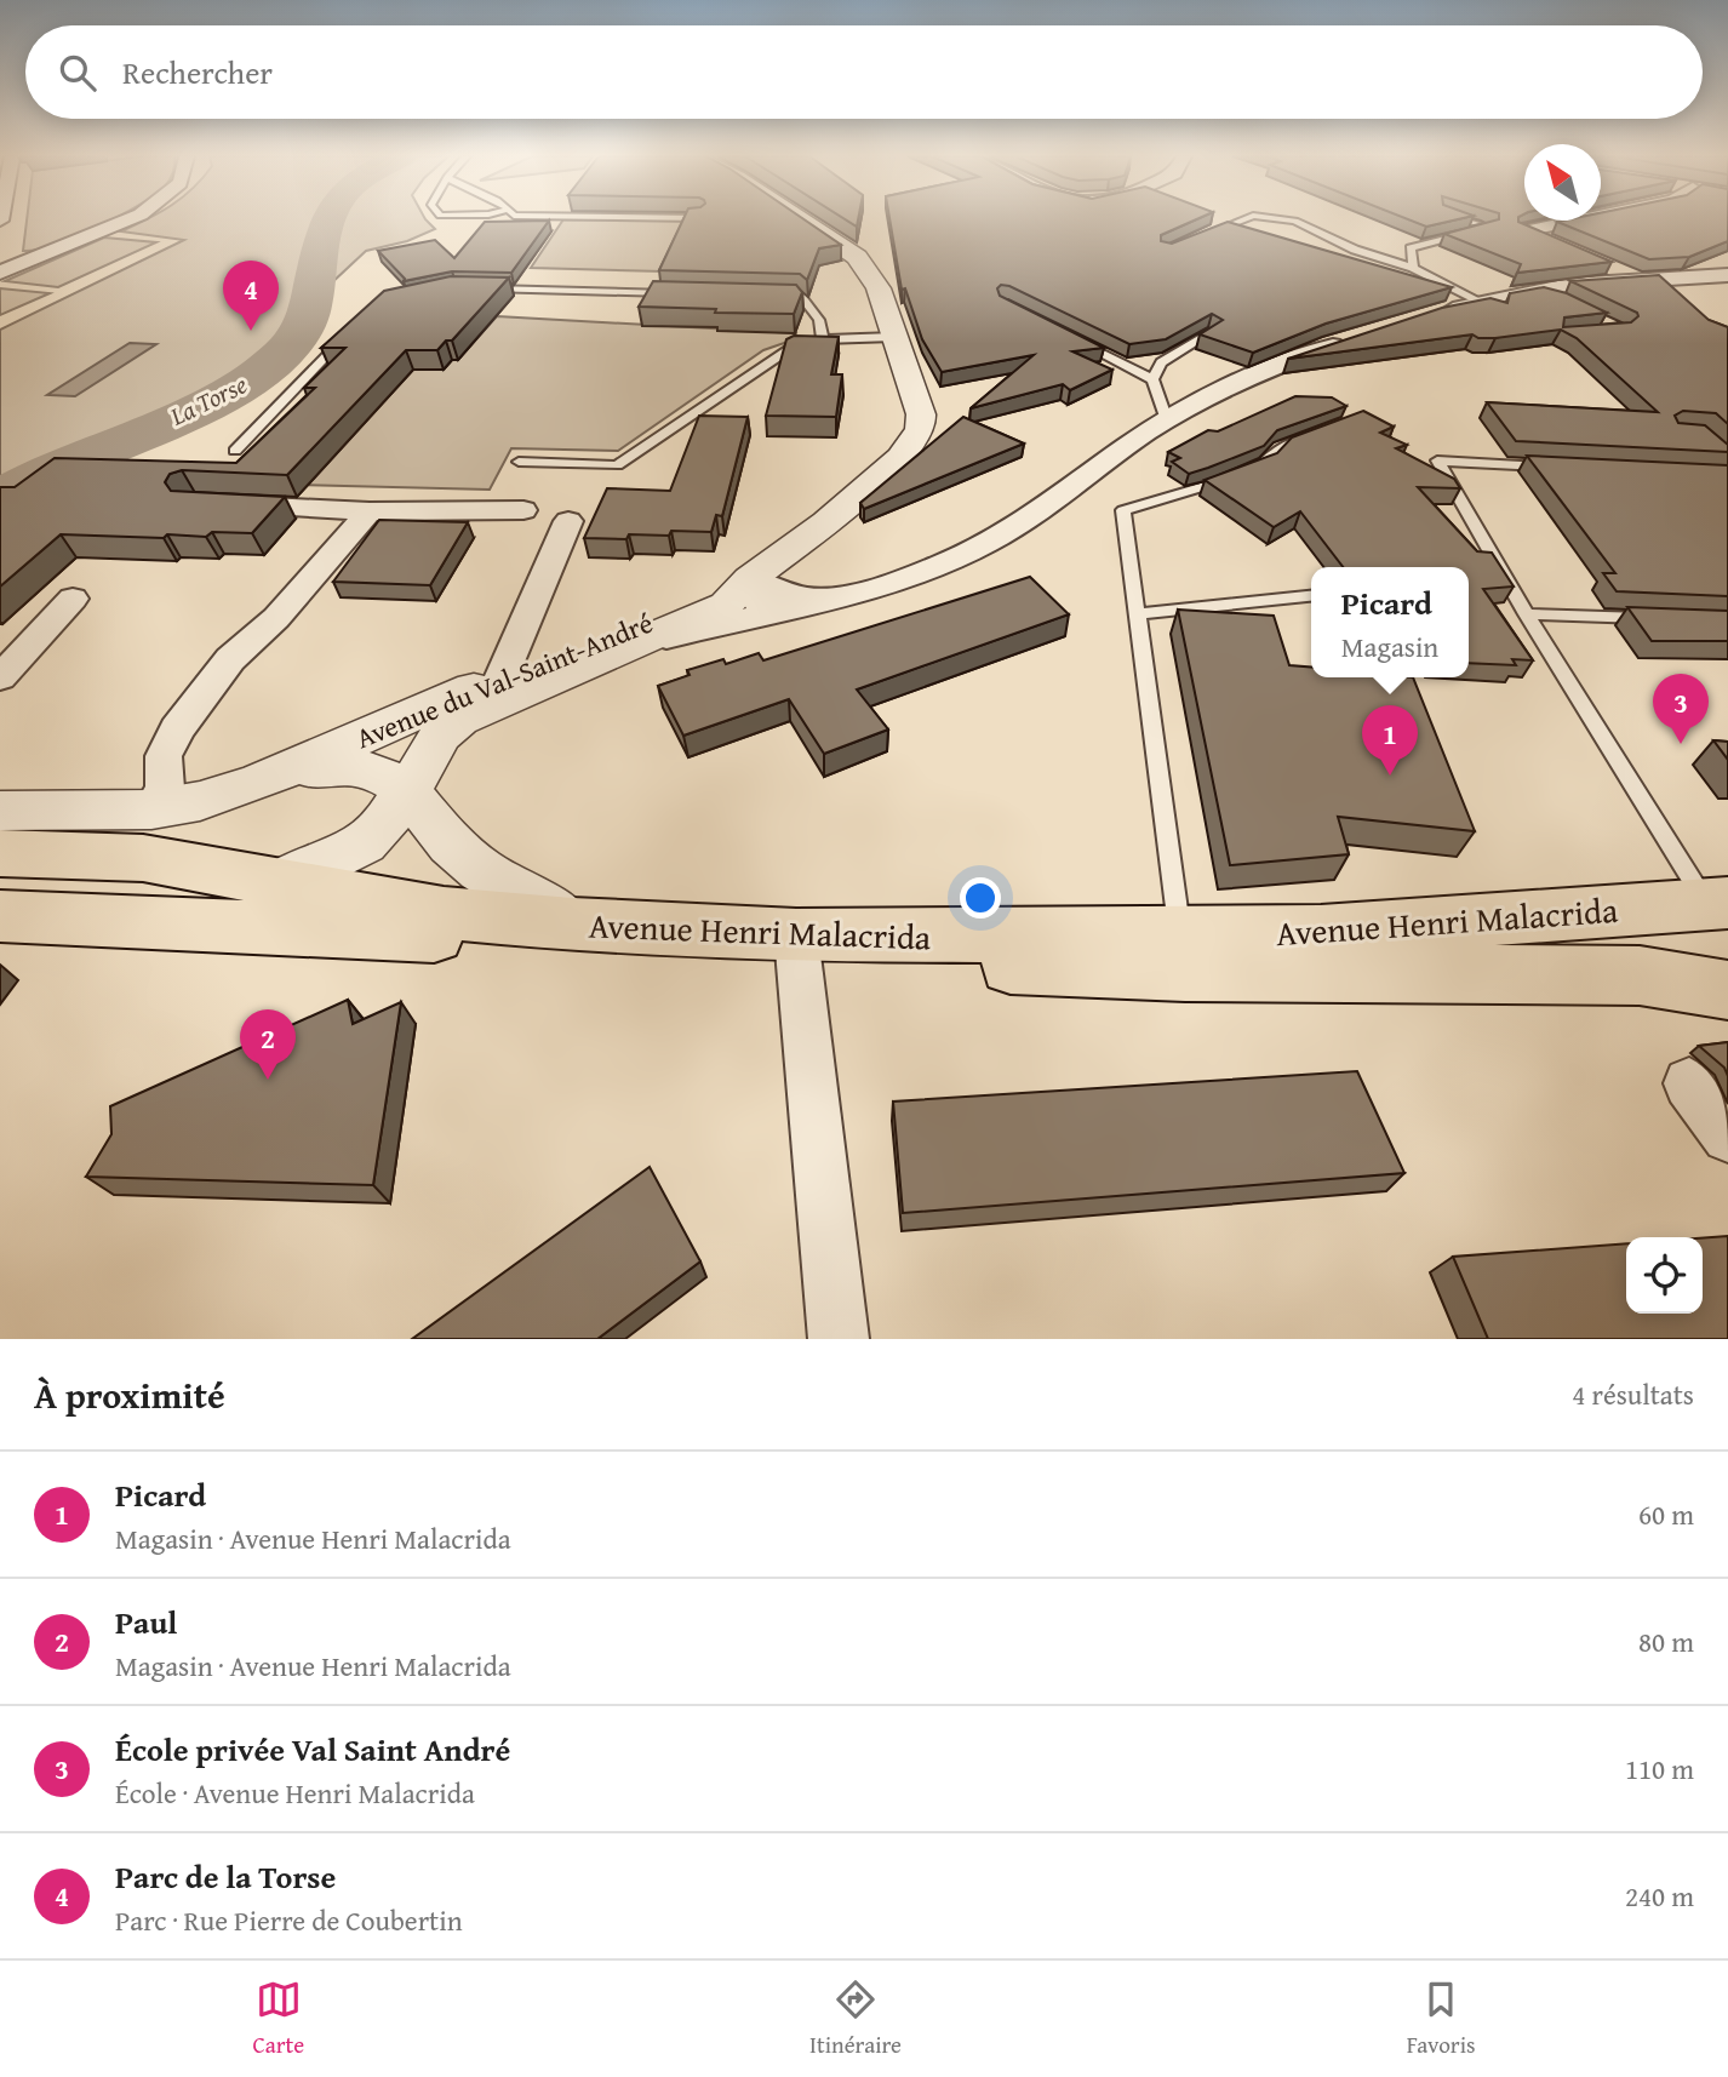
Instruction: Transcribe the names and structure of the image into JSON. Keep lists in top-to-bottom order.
{
  "streets": {
    "main road": ["Avenue Henri Malacrida"],
    "street": ["Avenue du Val-Saint-André"]
  },
  "crossings": [
    ["Avenue du Val-Saint-André", "Avenue Henri Malacrida"]
  ],
  "water": ["La Torse"],
  "north": "top left",
  "page": {
    "search": "Rechercher",
    "pins": [
      "4",
      "3",
      "1",
      "2"
    ],
    "popup": ["Picard", "Magasin"],
    "heading": ["À proximité", "4 résultats"],
    "list": [
      {
        "mark": "1",
        "name": "Picard",
        "note": "Magasin · Avenue Henri Malacrida",
        "value": "60 m"
      },
      {
        "mark": "2",
        "name": "Paul",
        "note": "Magasin · Avenue Henri Malacrida",
        "value": "80 m"
      },
      {
        "mark": "3",
        "name": "École privée Val Saint André",
        "note": "École · Avenue Henri Malacrida",
        "value": "110 m"
      },
      {
        "mark": "4",
        "name": "Parc de la Torse",
        "note": "Parc · Rue Pierre de Coubertin",
        "value": "240 m"
      }
    ],
    "nav": ["Carte", "Itinéraire", "Favoris"]
  }
}
